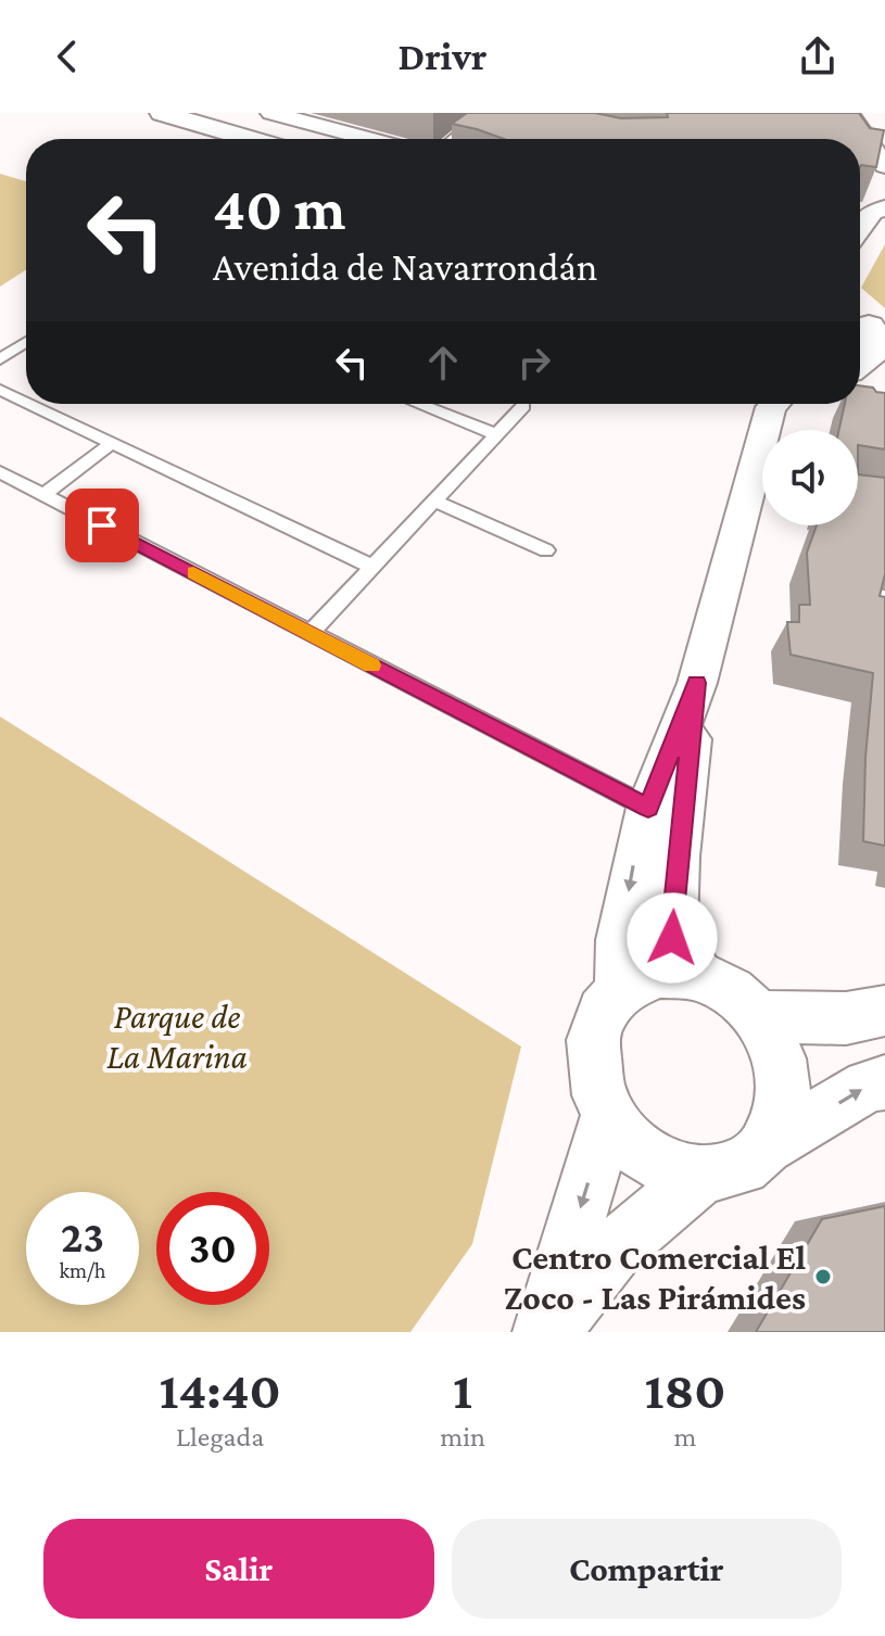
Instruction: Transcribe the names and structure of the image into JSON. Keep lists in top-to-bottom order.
{
  "parks": ["Parque de La Marina"],
  "places": ["Centro Comercial El Zoco - Las Pirámides"],
  "page": {
    "header": "Drivr",
    "turn": ["40 m", "Avenida de Navarrondán"],
    "speed": "23 km/h",
    "limit": "30",
    "eta": [
      "14:40",
      "Llegada",
      "1",
      "min",
      "180",
      "m"
    ],
    "buttons": ["Salir", "Compartir"]
  }
}
